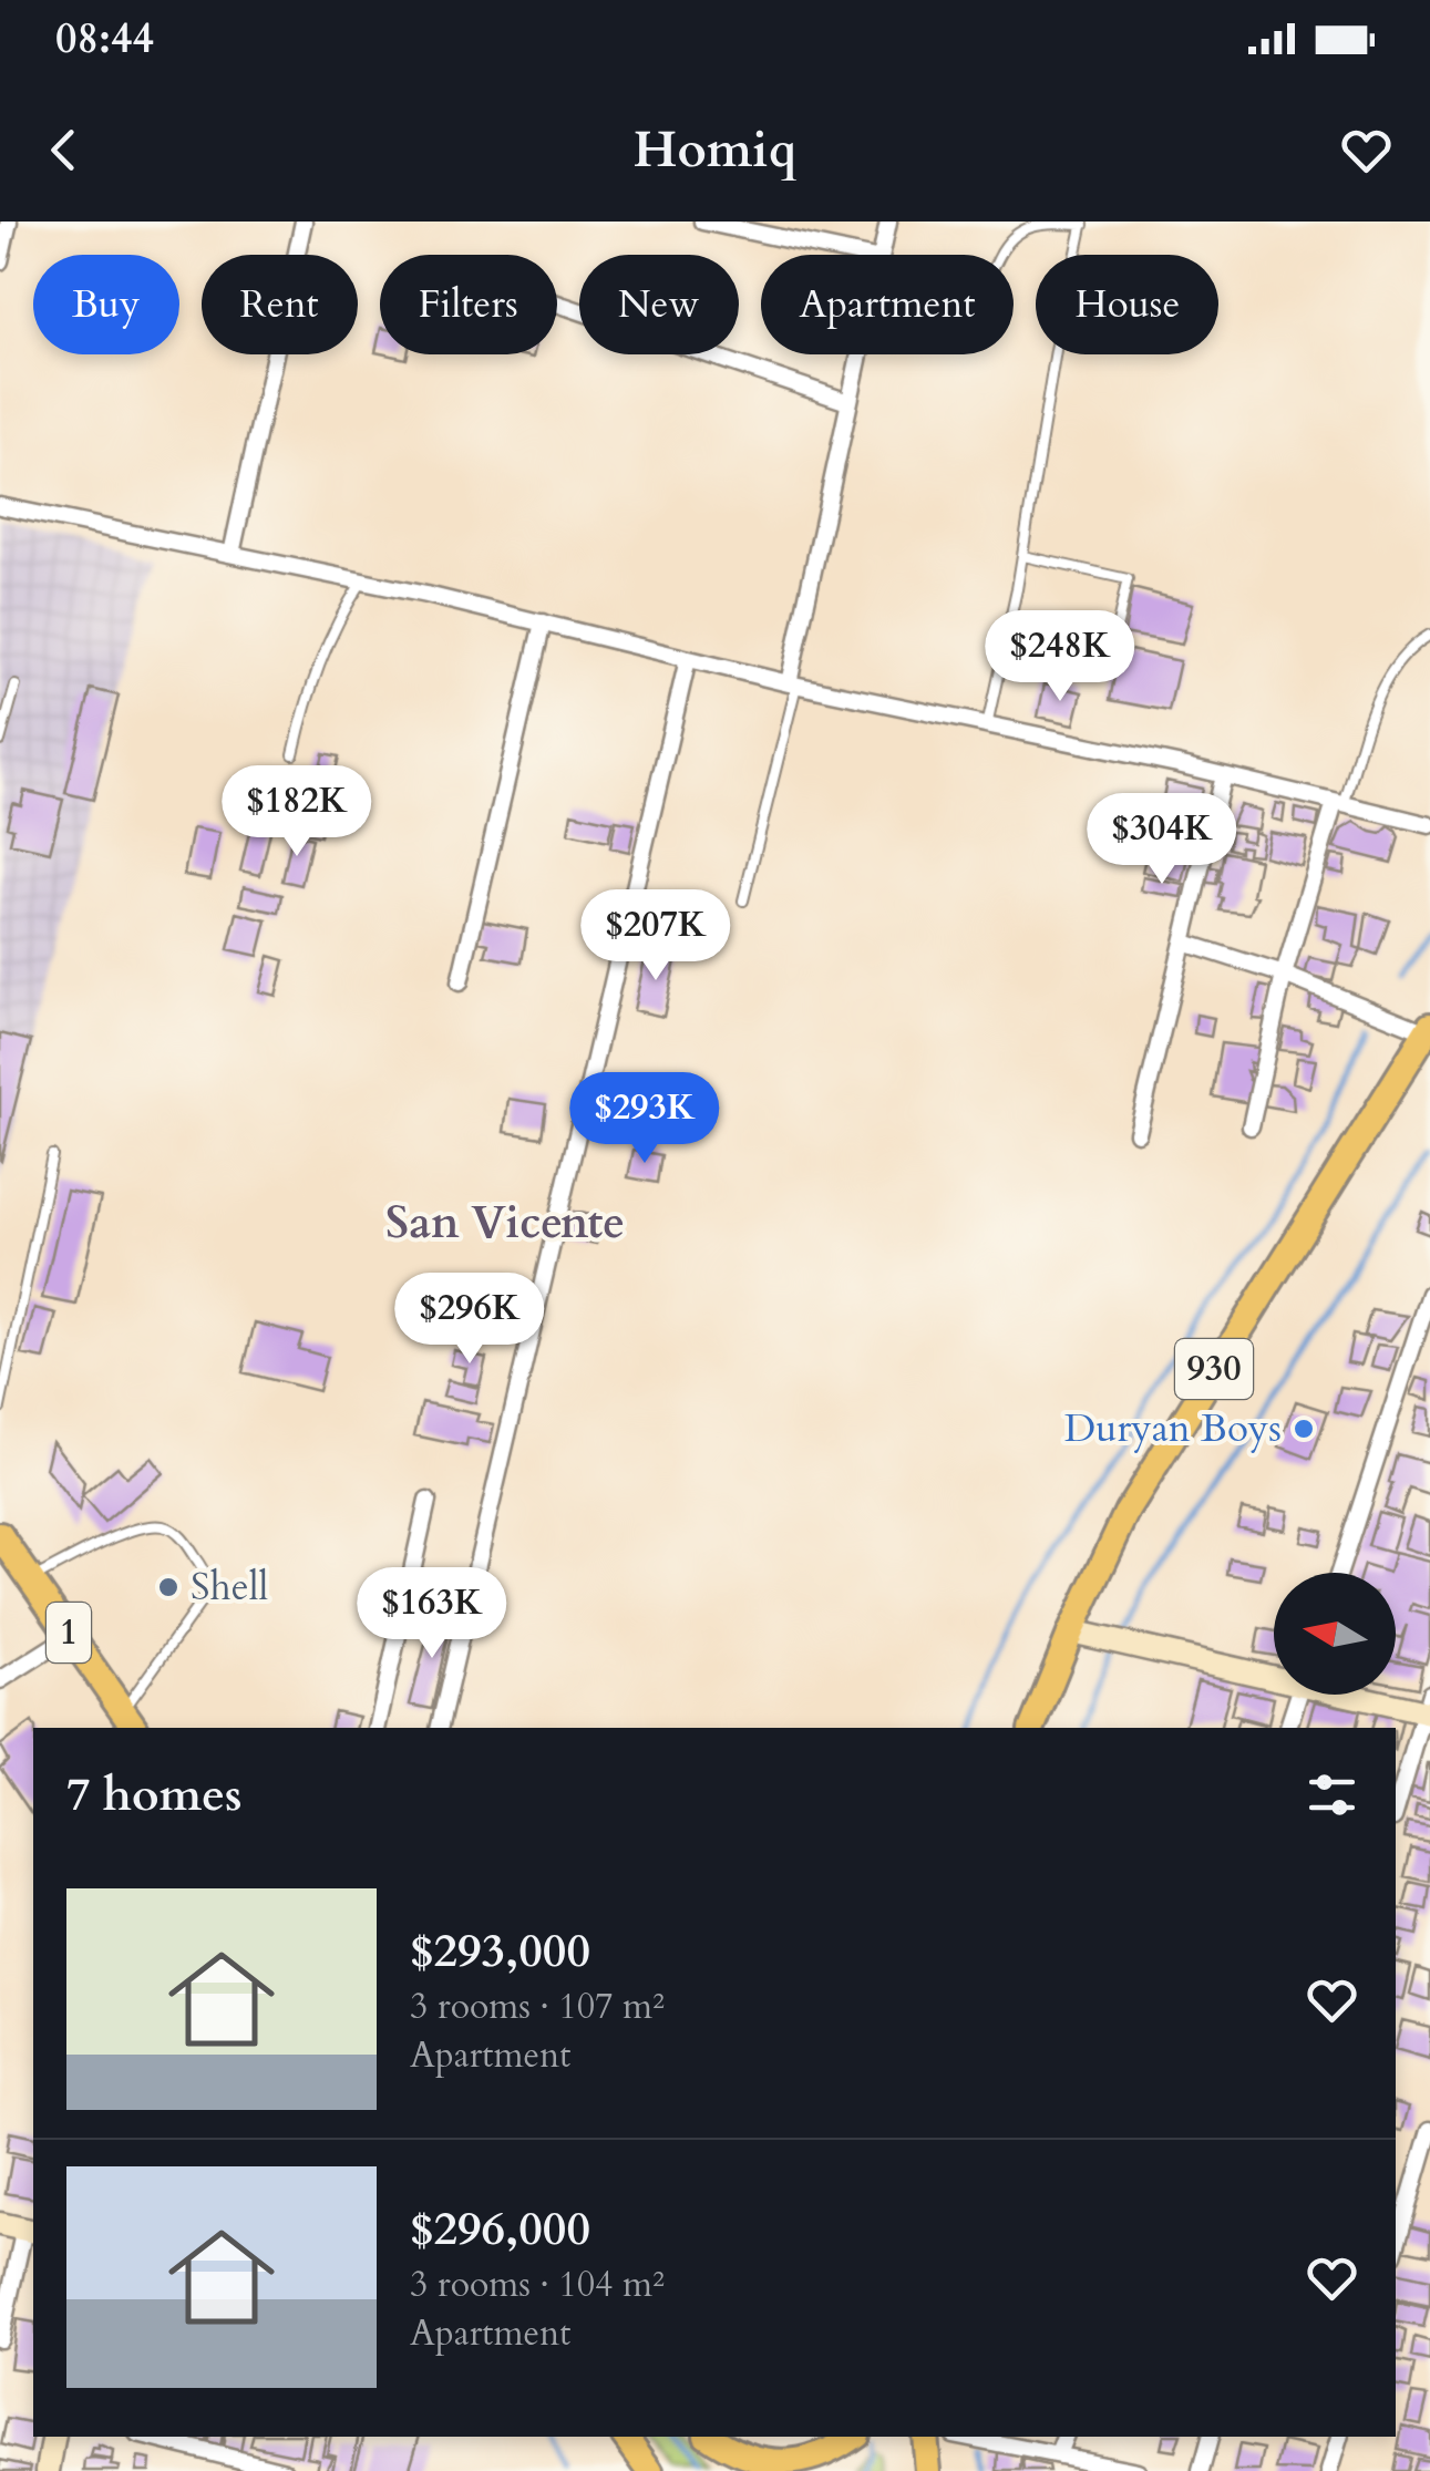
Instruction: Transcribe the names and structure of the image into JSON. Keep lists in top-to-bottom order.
{
  "streets": {
    "main road": ["930", "1"]
  },
  "districts": ["San Vicente"],
  "places": ["Duryan Boys", "Shell"],
  "north": "left",
  "page": {
    "status": "08:44",
    "header": "Homiq",
    "chip": [
      "Buy",
      "Rent",
      "Filters",
      "New",
      "Apartment",
      "House"
    ],
    "price": [
      "$248K",
      "$182K",
      "$304K",
      "$207K",
      "$293K",
      "$296K",
      "$163K"
    ],
    "heading": "7 homes",
    "list": [
      {
        "name": "$293,000",
        "note": "3 rooms · 107 m² · Apartment"
      },
      {
        "name": "$296,000",
        "note": "3 rooms · 104 m² · Apartment"
      }
    ]
  }
}
